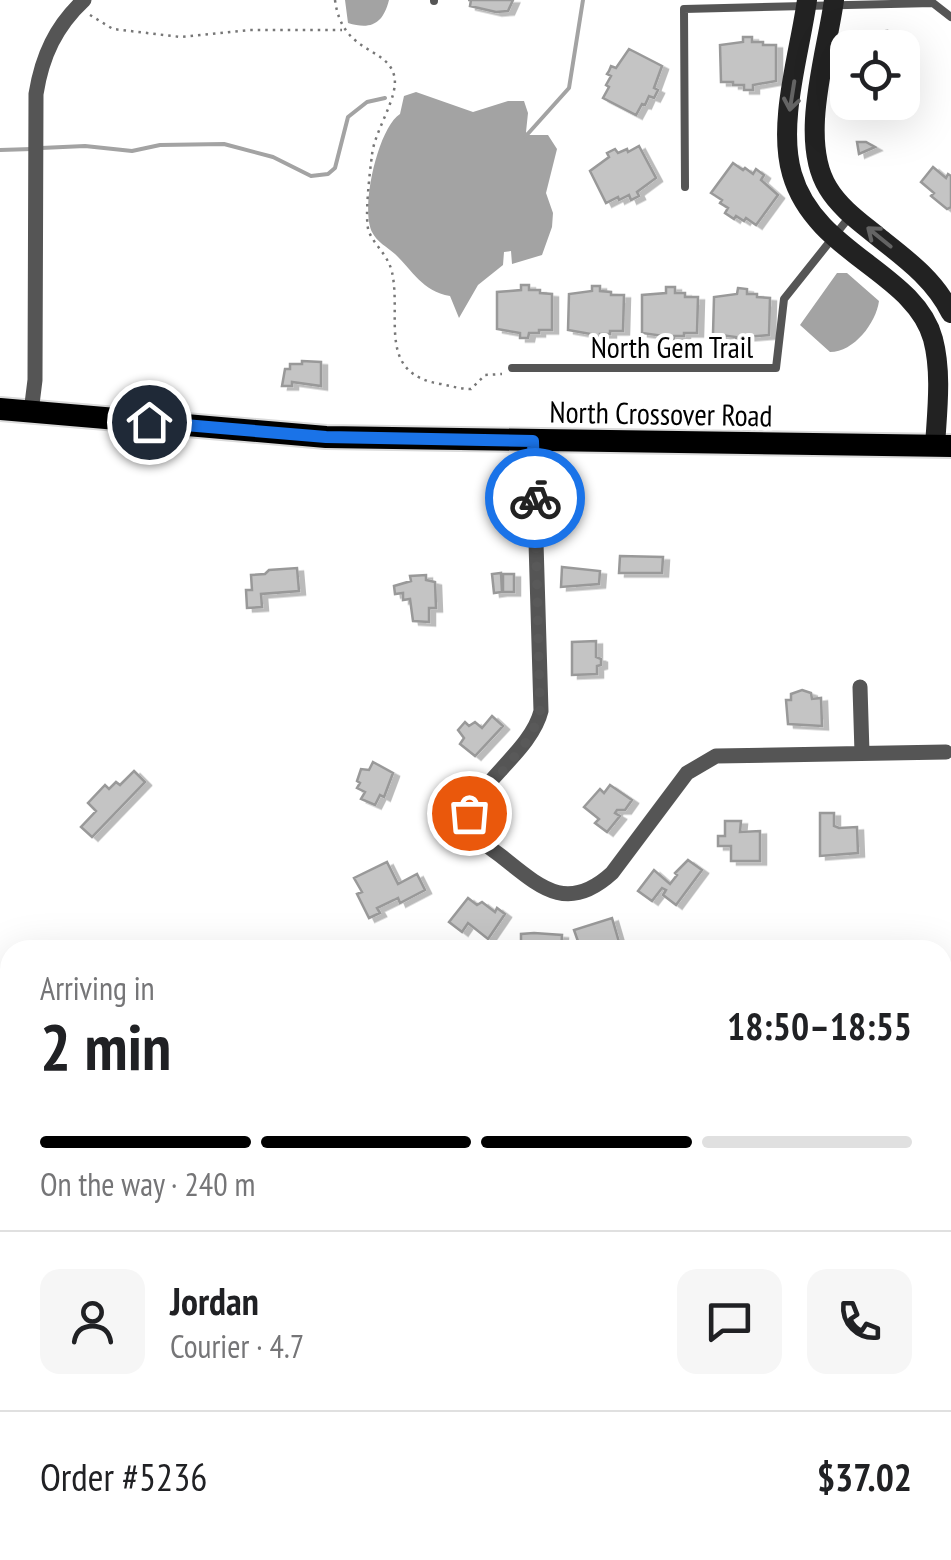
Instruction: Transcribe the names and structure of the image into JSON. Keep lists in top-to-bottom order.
{
  "streets": {
    "main road": ["North Crossover Road"],
    "lane": ["North Gem Trail"]
  },
  "page": {
    "heading": ["2 min", "Arriving in", "18:50–18:55"],
    "panel": [
      "Jordan",
      "Courier · 4.7",
      "Order #5236",
      "$37.02"
    ],
    "bar": "On the way · 240 m"
  }
}
